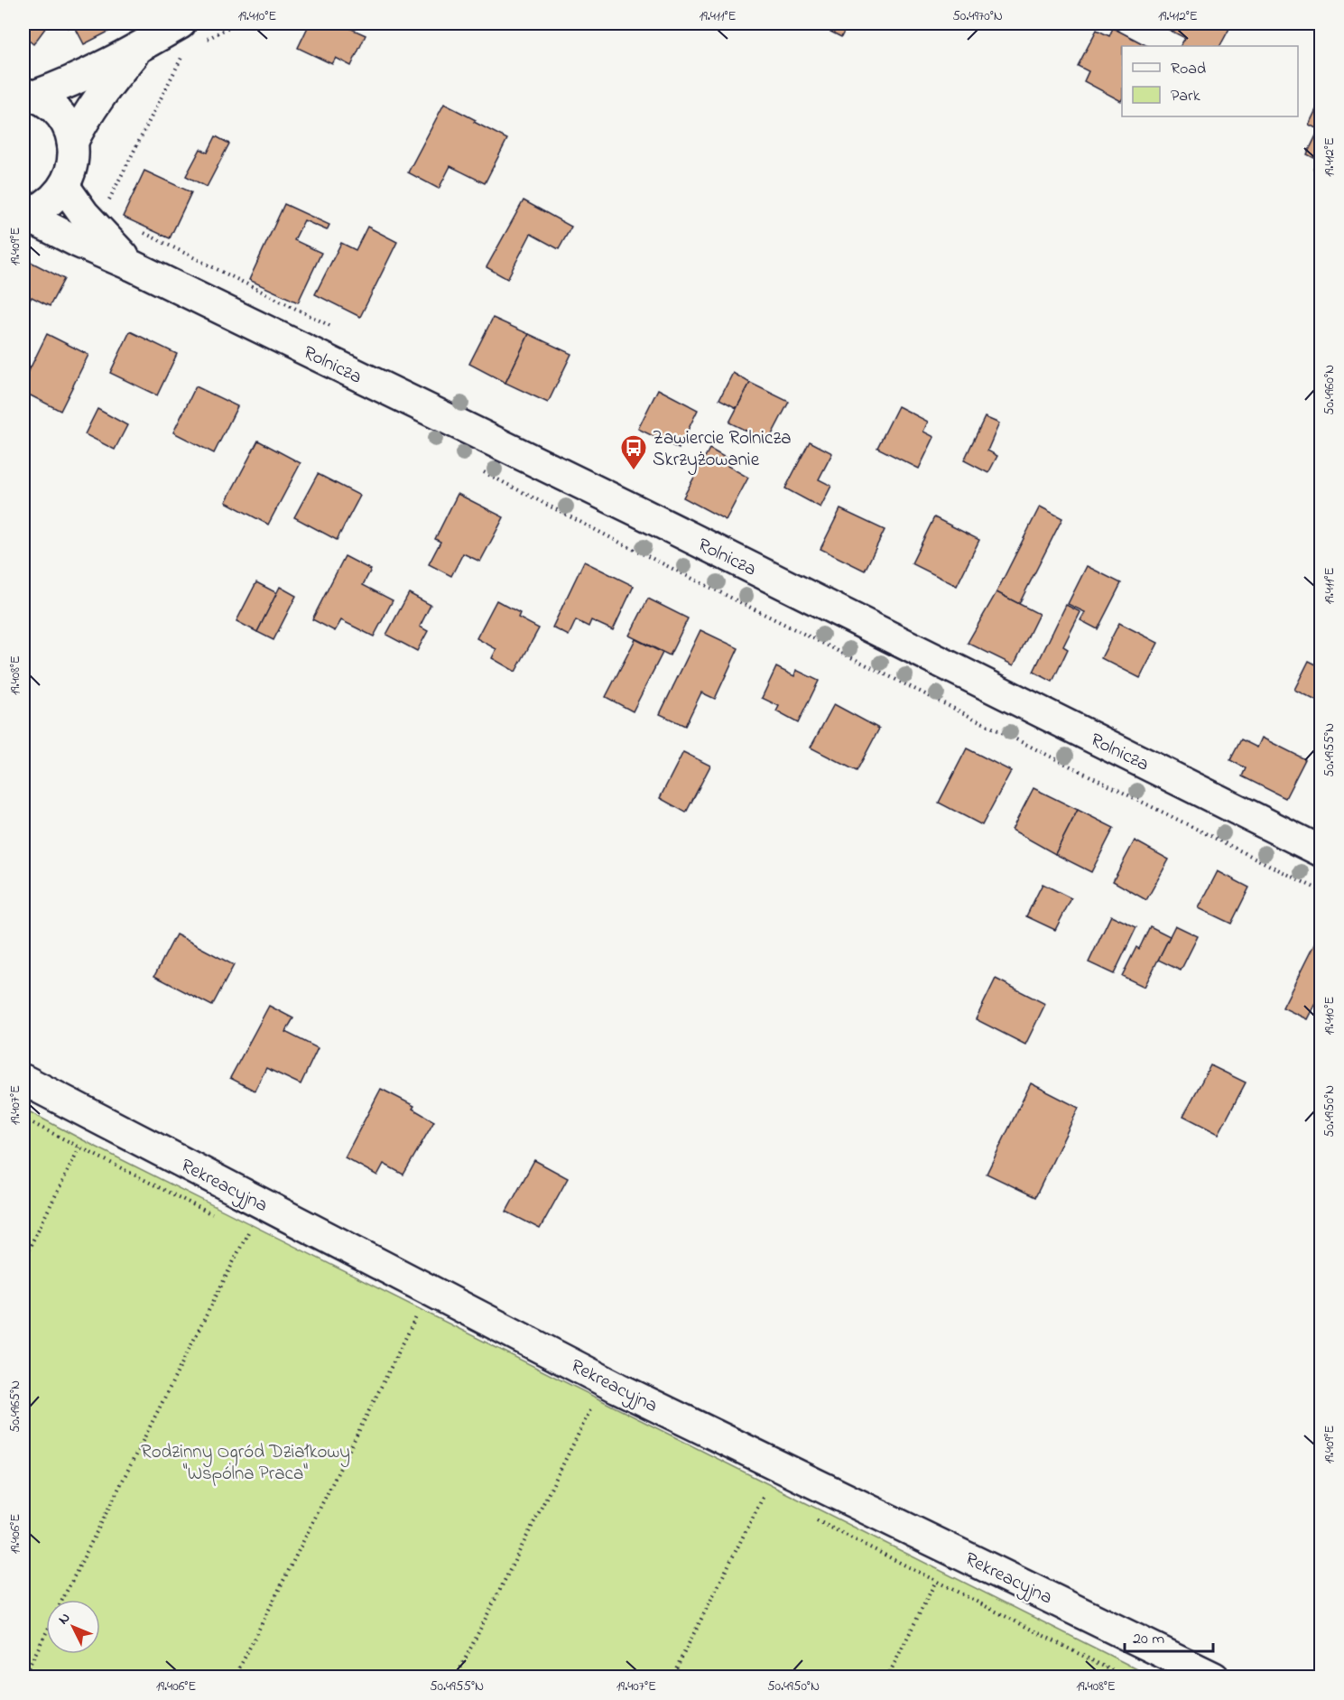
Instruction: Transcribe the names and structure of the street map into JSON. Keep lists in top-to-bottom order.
{
  "streets": {
    "street": ["Rolnicza", "Rekreacyjna"]
  },
  "parks": ["Rodzinny Ogród Działkowy \"Wspólna Praca\""],
  "places": {
    "bus stop": ["Zawiercie Rolnicza Skrzyżowanie"]
  },
  "legend": ["Road", "Park"],
  "scale_bar": "20 m",
  "north": "top left",
  "coordinates": [
    "19.410°E",
    "19.411°E",
    "50.4970°N",
    "19.412°E",
    "19.409°E",
    "50.4960°N",
    "19.408°E",
    "50.4955°N",
    "19.407°E",
    "50.4950°N",
    "50.4965°N",
    "19.406°E"
  ]
}
